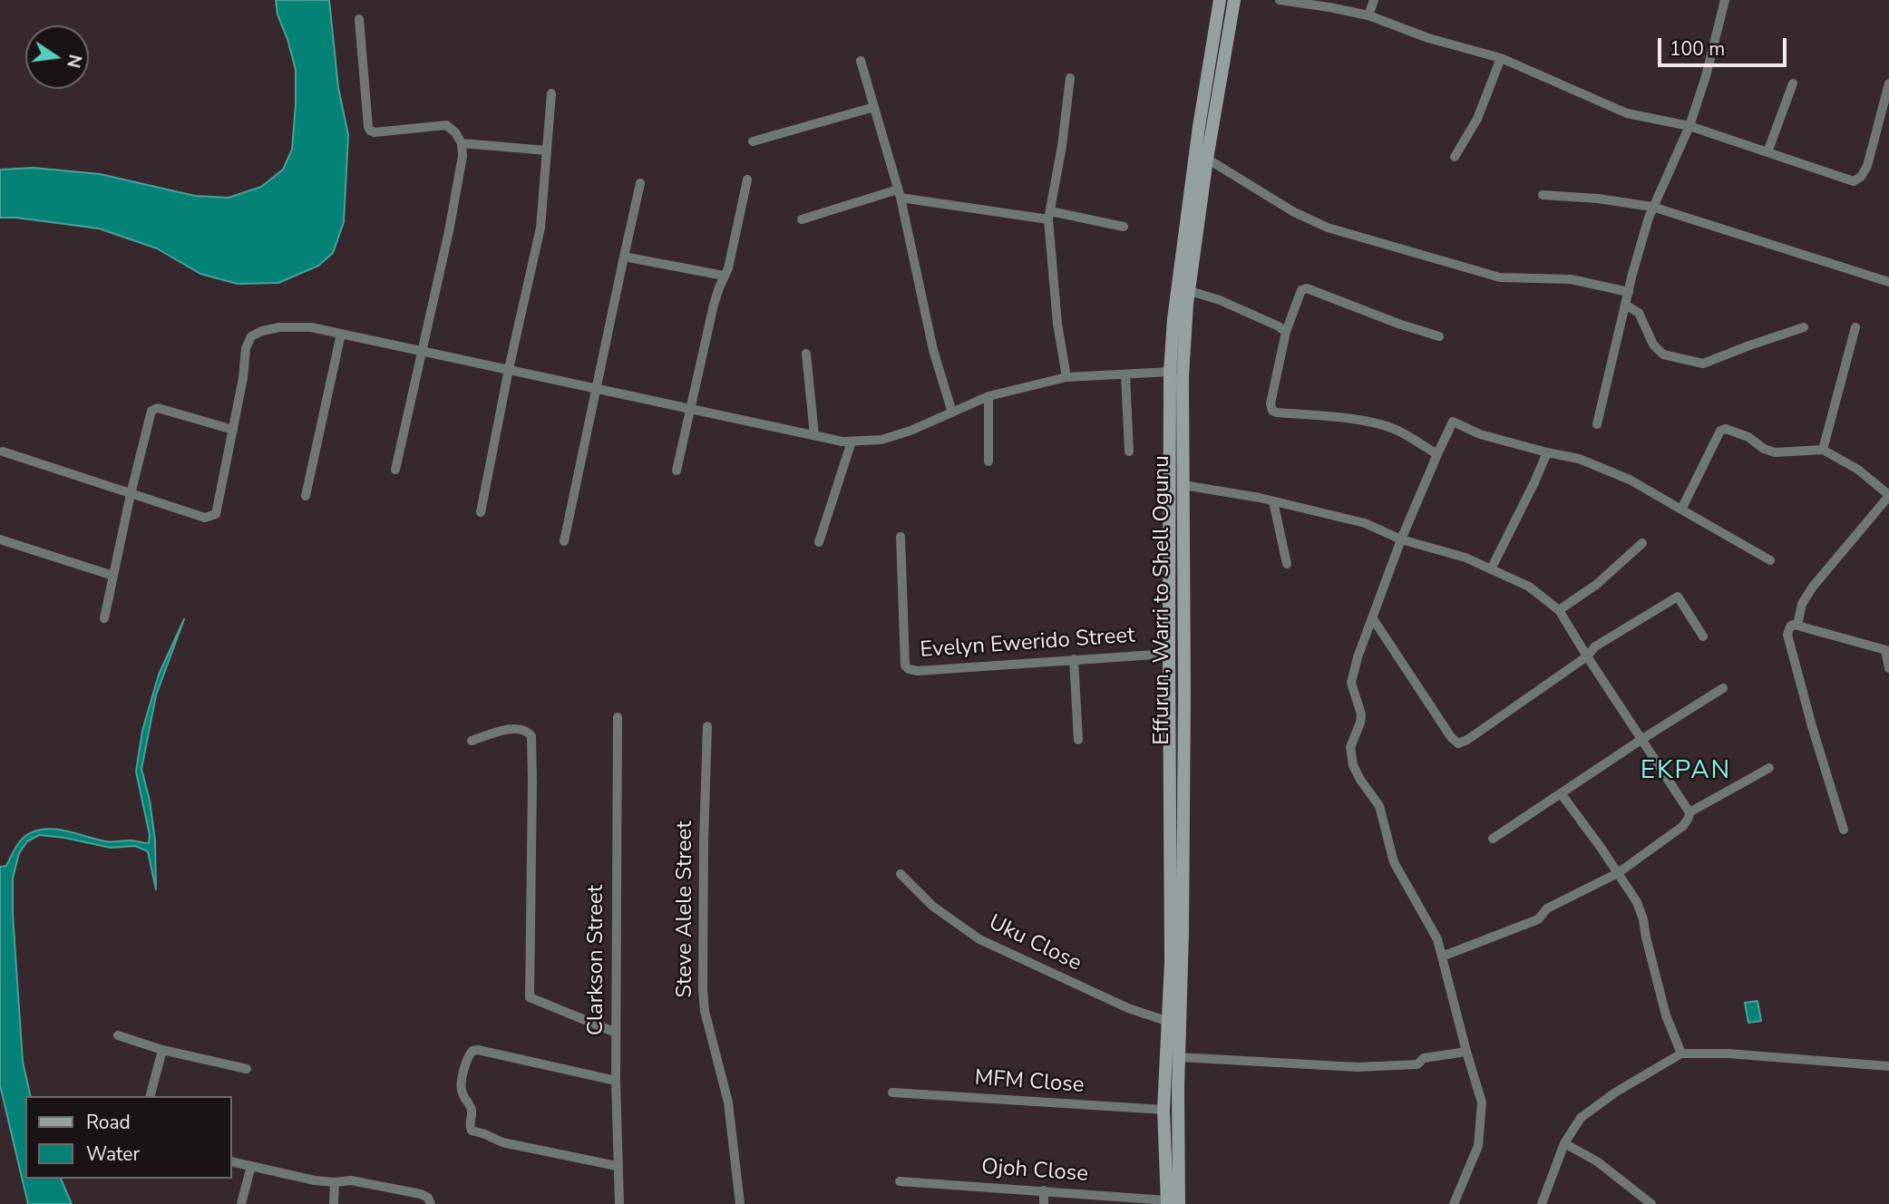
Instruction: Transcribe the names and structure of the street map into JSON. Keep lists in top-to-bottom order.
{
  "streets": {
    "main road": ["Effurun, Warri to Shell Ogunu"],
    "street": [
      "Evelyn Ewerido Street",
      "Steve Alele Street",
      "Uku Close",
      "Clarkson Street",
      "MFM Close",
      "Ojoh Close"
    ]
  },
  "crossings": [
    ["Effurun, Warri to Shell Ogunu", "Evelyn Ewerido Street"],
    ["Effurun, Warri to Shell Ogunu", "Uku Close"],
    ["Effurun, Warri to Shell Ogunu", "MFM Close"],
    ["Effurun, Warri to Shell Ogunu", "Ojoh Close"]
  ],
  "districts": ["EKPAN"],
  "legend": ["Road", "Water"],
  "scale_bar": "100 m",
  "north": "right"
}
